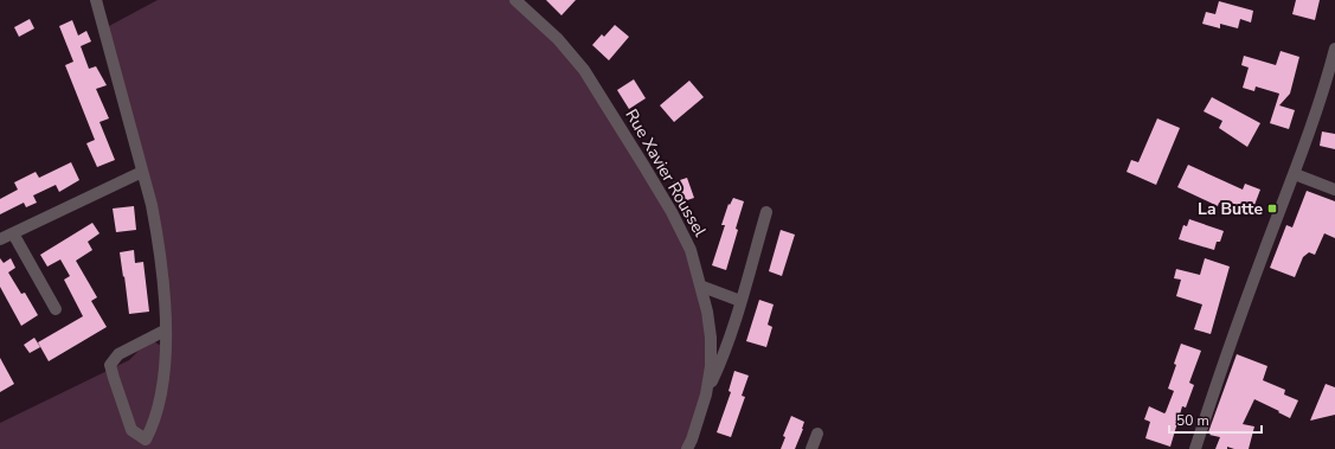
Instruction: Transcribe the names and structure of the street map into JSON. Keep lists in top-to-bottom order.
{
  "streets": {
    "street": ["Rue Xavier Roussel"]
  },
  "places": {
    "transit": ["La Butte"]
  },
  "scale_bar": "50 m"
}
